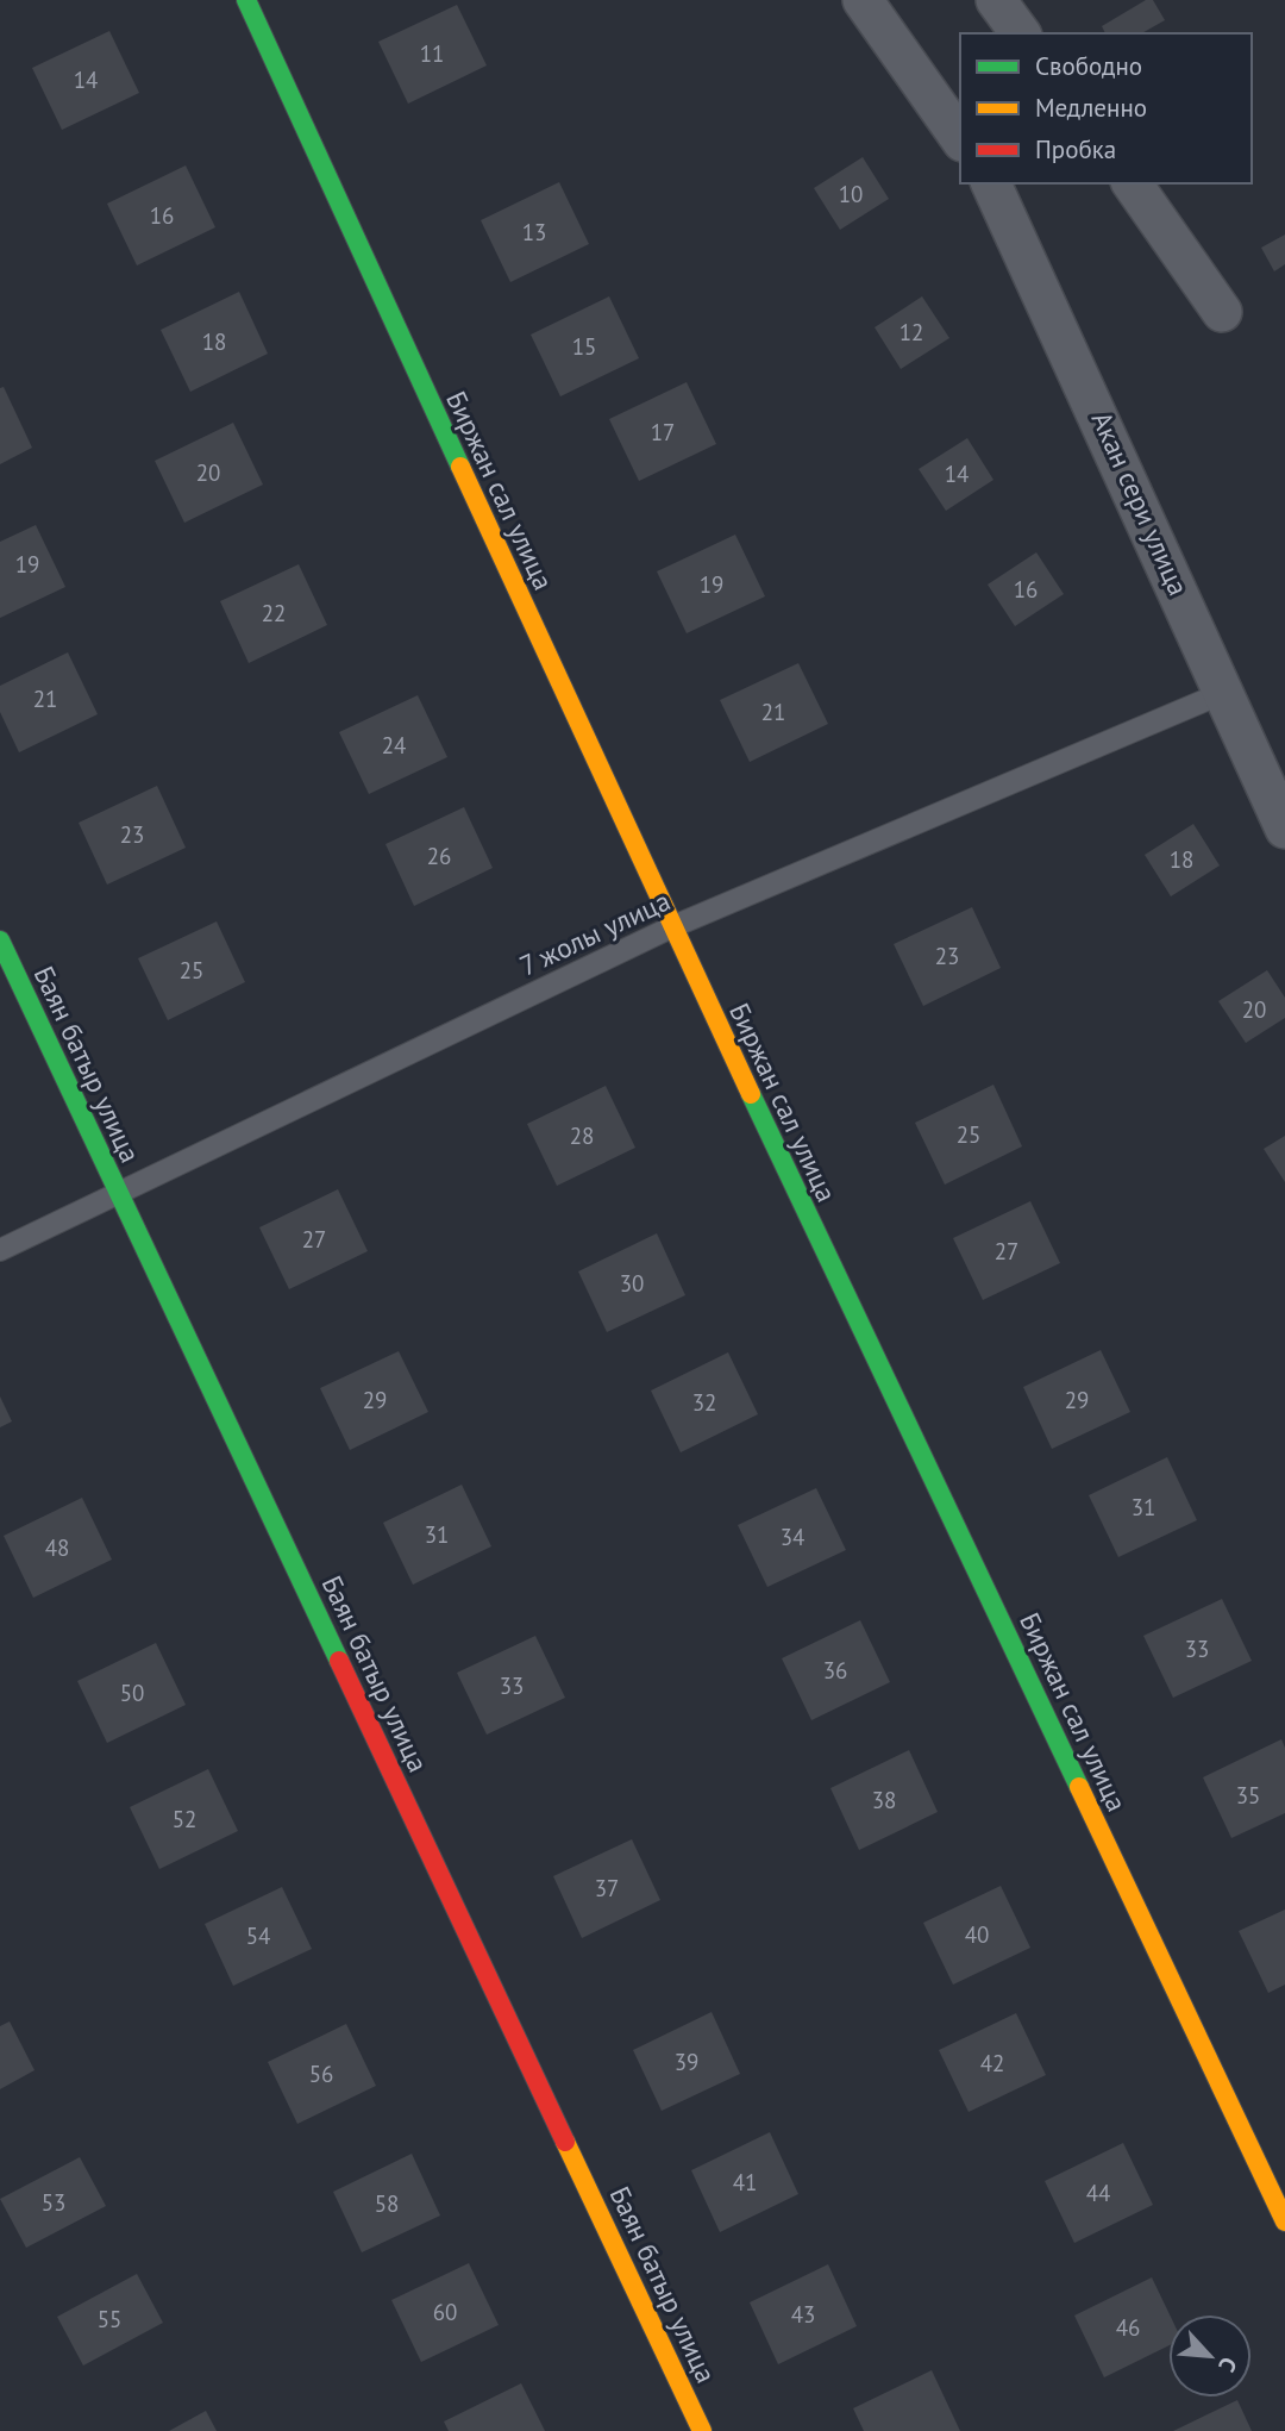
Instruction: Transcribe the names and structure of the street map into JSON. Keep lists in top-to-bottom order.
{
  "streets": {
    "street": ["Биржан сал улица", "Акан сери улица", "Баян батыр улица"],
    "lane": ["7 жолы улица"]
  },
  "crossings": [
    ["Биржан сал улица", "7 жолы улица"],
    ["Акан сери улица", "7 жолы улица"],
    ["7 жолы улица", "Баян батыр улица"]
  ],
  "house_numbers": [
    "11",
    "14",
    "10",
    "16",
    "13",
    "12",
    "18",
    "15",
    "17",
    "20",
    "14",
    "19",
    "19",
    "16",
    "22",
    "21",
    "21",
    "24",
    "23",
    "26",
    "18",
    "23",
    "25",
    "20",
    "25",
    "28",
    "27",
    "27",
    "30",
    "29",
    "29",
    "32",
    "31",
    "31",
    "34",
    "48",
    "33",
    "36",
    "33",
    "50",
    "35",
    "38",
    "52",
    "37",
    "40",
    "54",
    "39",
    "42",
    "56",
    "41",
    "44",
    "53",
    "58",
    "60",
    "43",
    "55",
    "46"
  ],
  "legend": ["Свободно", "Медленно", "Пробка"],
  "north": "bottom right"
}
